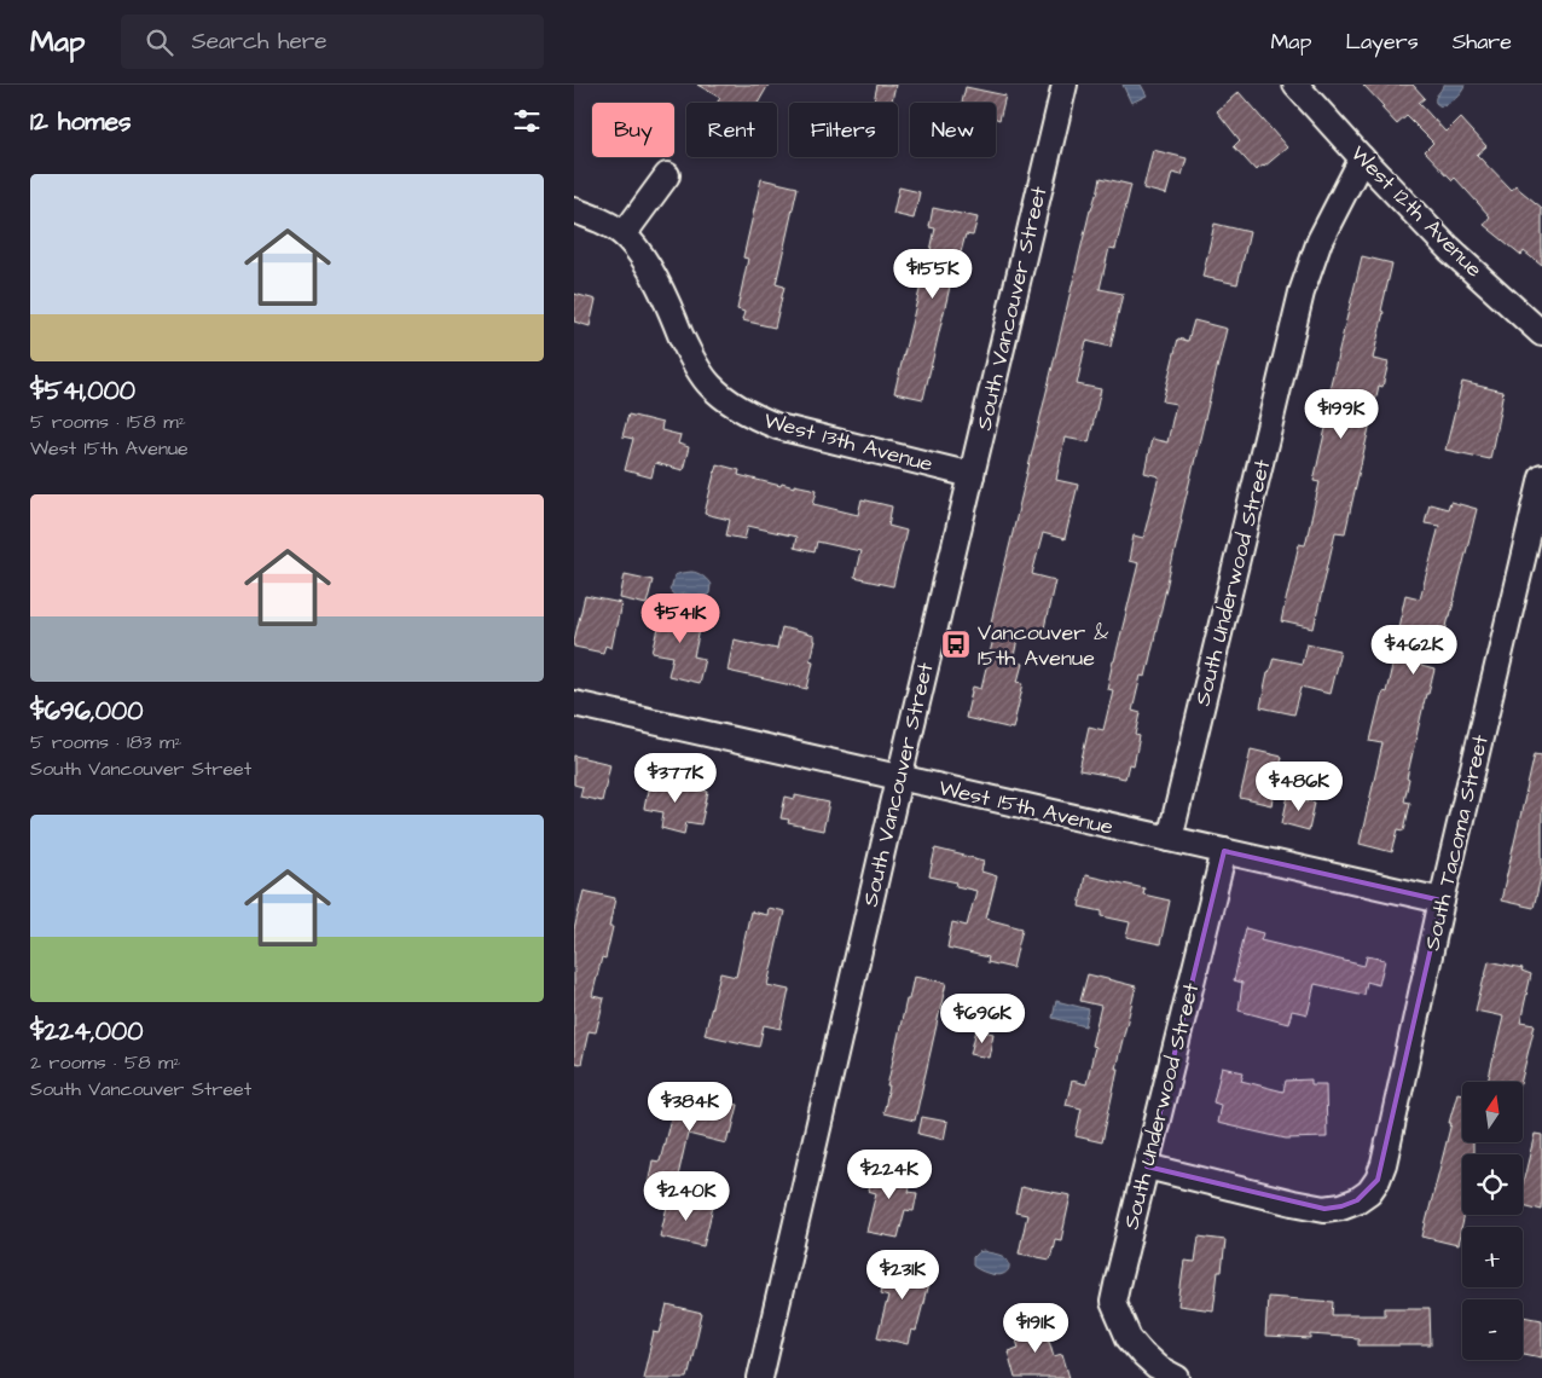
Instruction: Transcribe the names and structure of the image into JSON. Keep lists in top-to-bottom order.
{
  "streets": {
    "street": [
      "West 12th Avenue",
      "South Vancouver Street",
      "West 13th Avenue",
      "South Underwood Street",
      "West 15th Avenue",
      "South Tacoma Street"
    ]
  },
  "crossings": [
    ["West 12th Avenue", "South Underwood Street"],
    ["South Vancouver Street", "West 13th Avenue"],
    ["South Vancouver Street", "West 15th Avenue"],
    ["South Underwood Street", "West 15th Avenue"],
    ["South Underwood Street", "South Tacoma Street"],
    ["West 15th Avenue", "South Tacoma Street"]
  ],
  "places": {
    "bus stop": ["Vancouver & 15th Avenue"]
  },
  "north": "top",
  "page": {
    "header": "Map",
    "search": "Search here",
    "nav": ["Map", "Layers", "Share"],
    "heading": "12 homes",
    "chip": [
      "Buy",
      "Rent",
      "Filters",
      "New"
    ],
    "list": [
      {
        "name": "$541,000",
        "note": "5 rooms · 158 m² · West 15th Avenue"
      },
      {
        "name": "$696,000",
        "note": "5 rooms · 183 m² · South Vancouver Street"
      },
      {
        "name": "$224,000",
        "note": "2 rooms · 58 m² · South Vancouver Street"
      }
    ],
    "price": [
      "$155K",
      "$199K",
      "$541K",
      "$462K",
      "$377K",
      "$486K",
      "$696K",
      "$384K",
      "$224K",
      "$240K",
      "$231K",
      "$191K"
    ],
    "map_buttons": ["+", "−"]
  }
}
